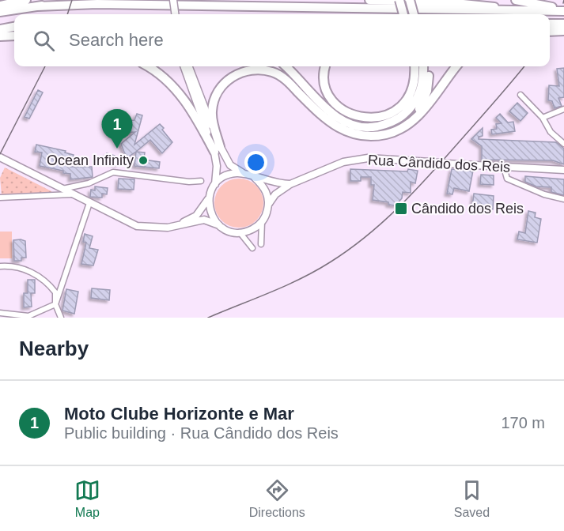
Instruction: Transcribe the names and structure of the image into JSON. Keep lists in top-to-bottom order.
{
  "streets": {
    "main road": ["Rua Cândido dos Reis"]
  },
  "places": {
    "other": ["Ocean Infinity"],
    "transit": ["Cândido dos Reis"]
  },
  "page": {
    "search": "Search here",
    "pins": "1",
    "heading": "Nearby",
    "list": [
      {
        "mark": "1",
        "name": "Moto Clube Horizonte e Mar",
        "note": "Public building · Rua Cândido dos Reis",
        "value": "170 m"
      }
    ],
    "nav": ["Map", "Directions", "Saved"]
  }
}
